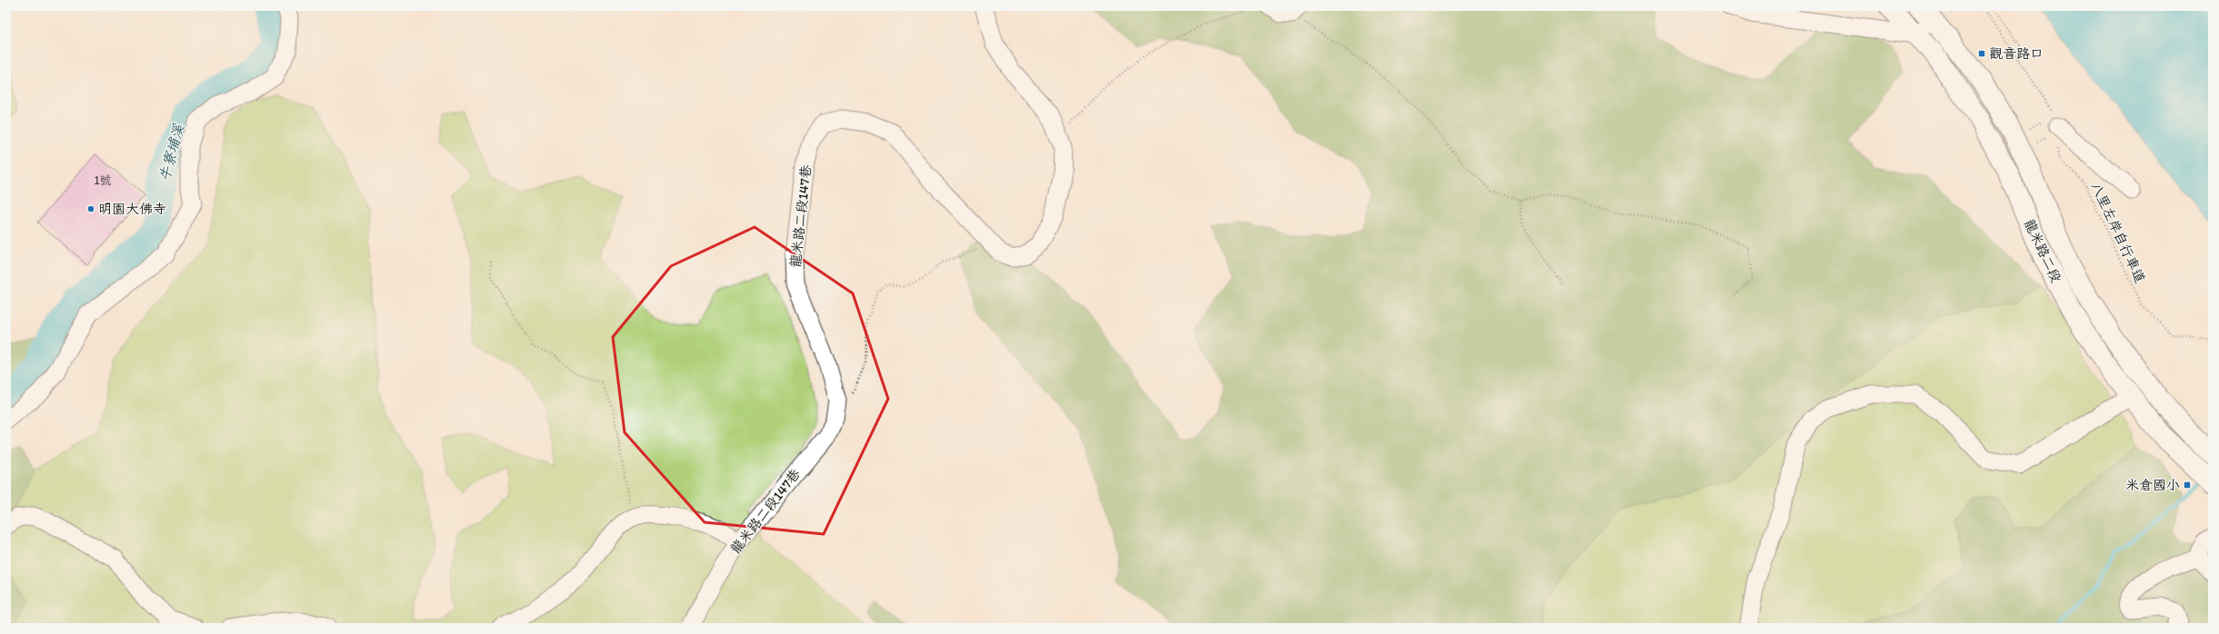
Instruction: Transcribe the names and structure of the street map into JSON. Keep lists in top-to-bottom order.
{
  "streets": {
    "main road": ["龍米路二段"],
    "street": ["龍米路二段147巷"],
    "path": ["八里左岸自行車道"]
  },
  "water": ["牛寮埔溪"],
  "places": {
    "transit": ["觀音路口", "米倉國小"],
    "other": ["明園大佛寺"]
  },
  "house_numbers": ["1號"]
}
